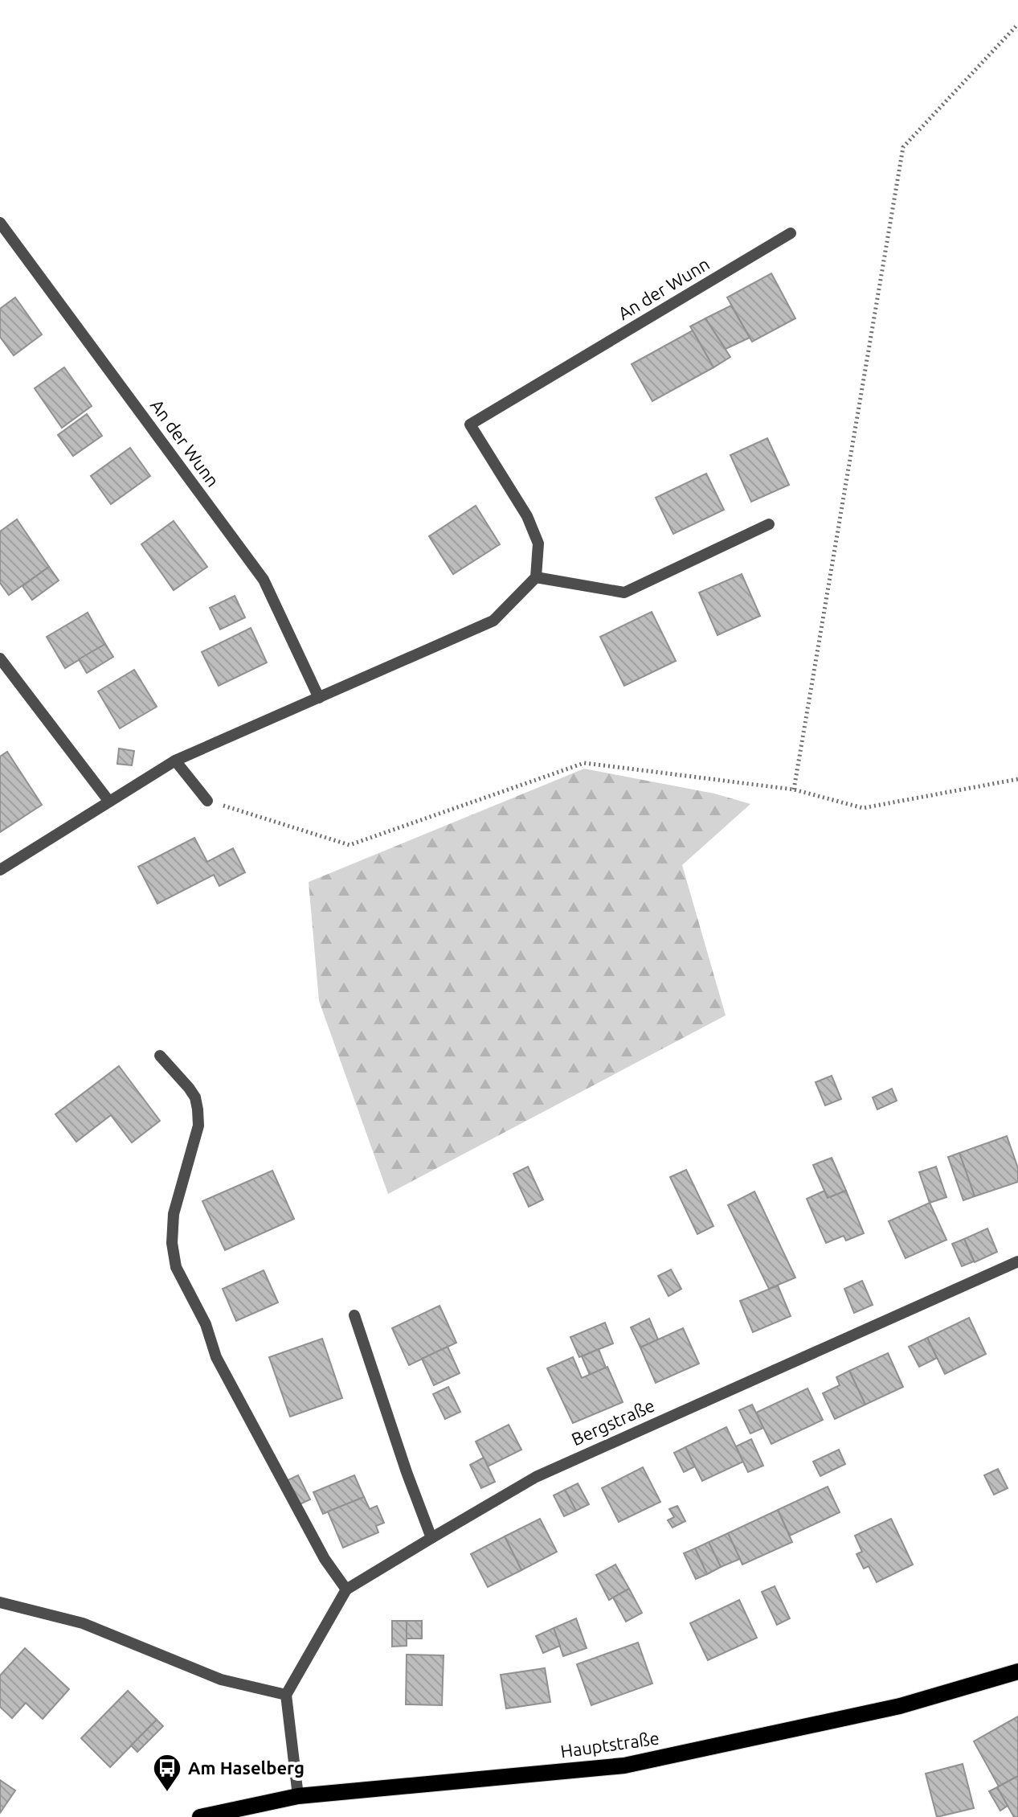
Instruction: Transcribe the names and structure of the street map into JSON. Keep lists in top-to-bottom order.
{
  "streets": {
    "main road": ["Hauptstraße"],
    "street": ["An der Wunn", "Bergstraße"]
  },
  "places": {
    "bus stop": ["Am Haselberg"]
  }
}
